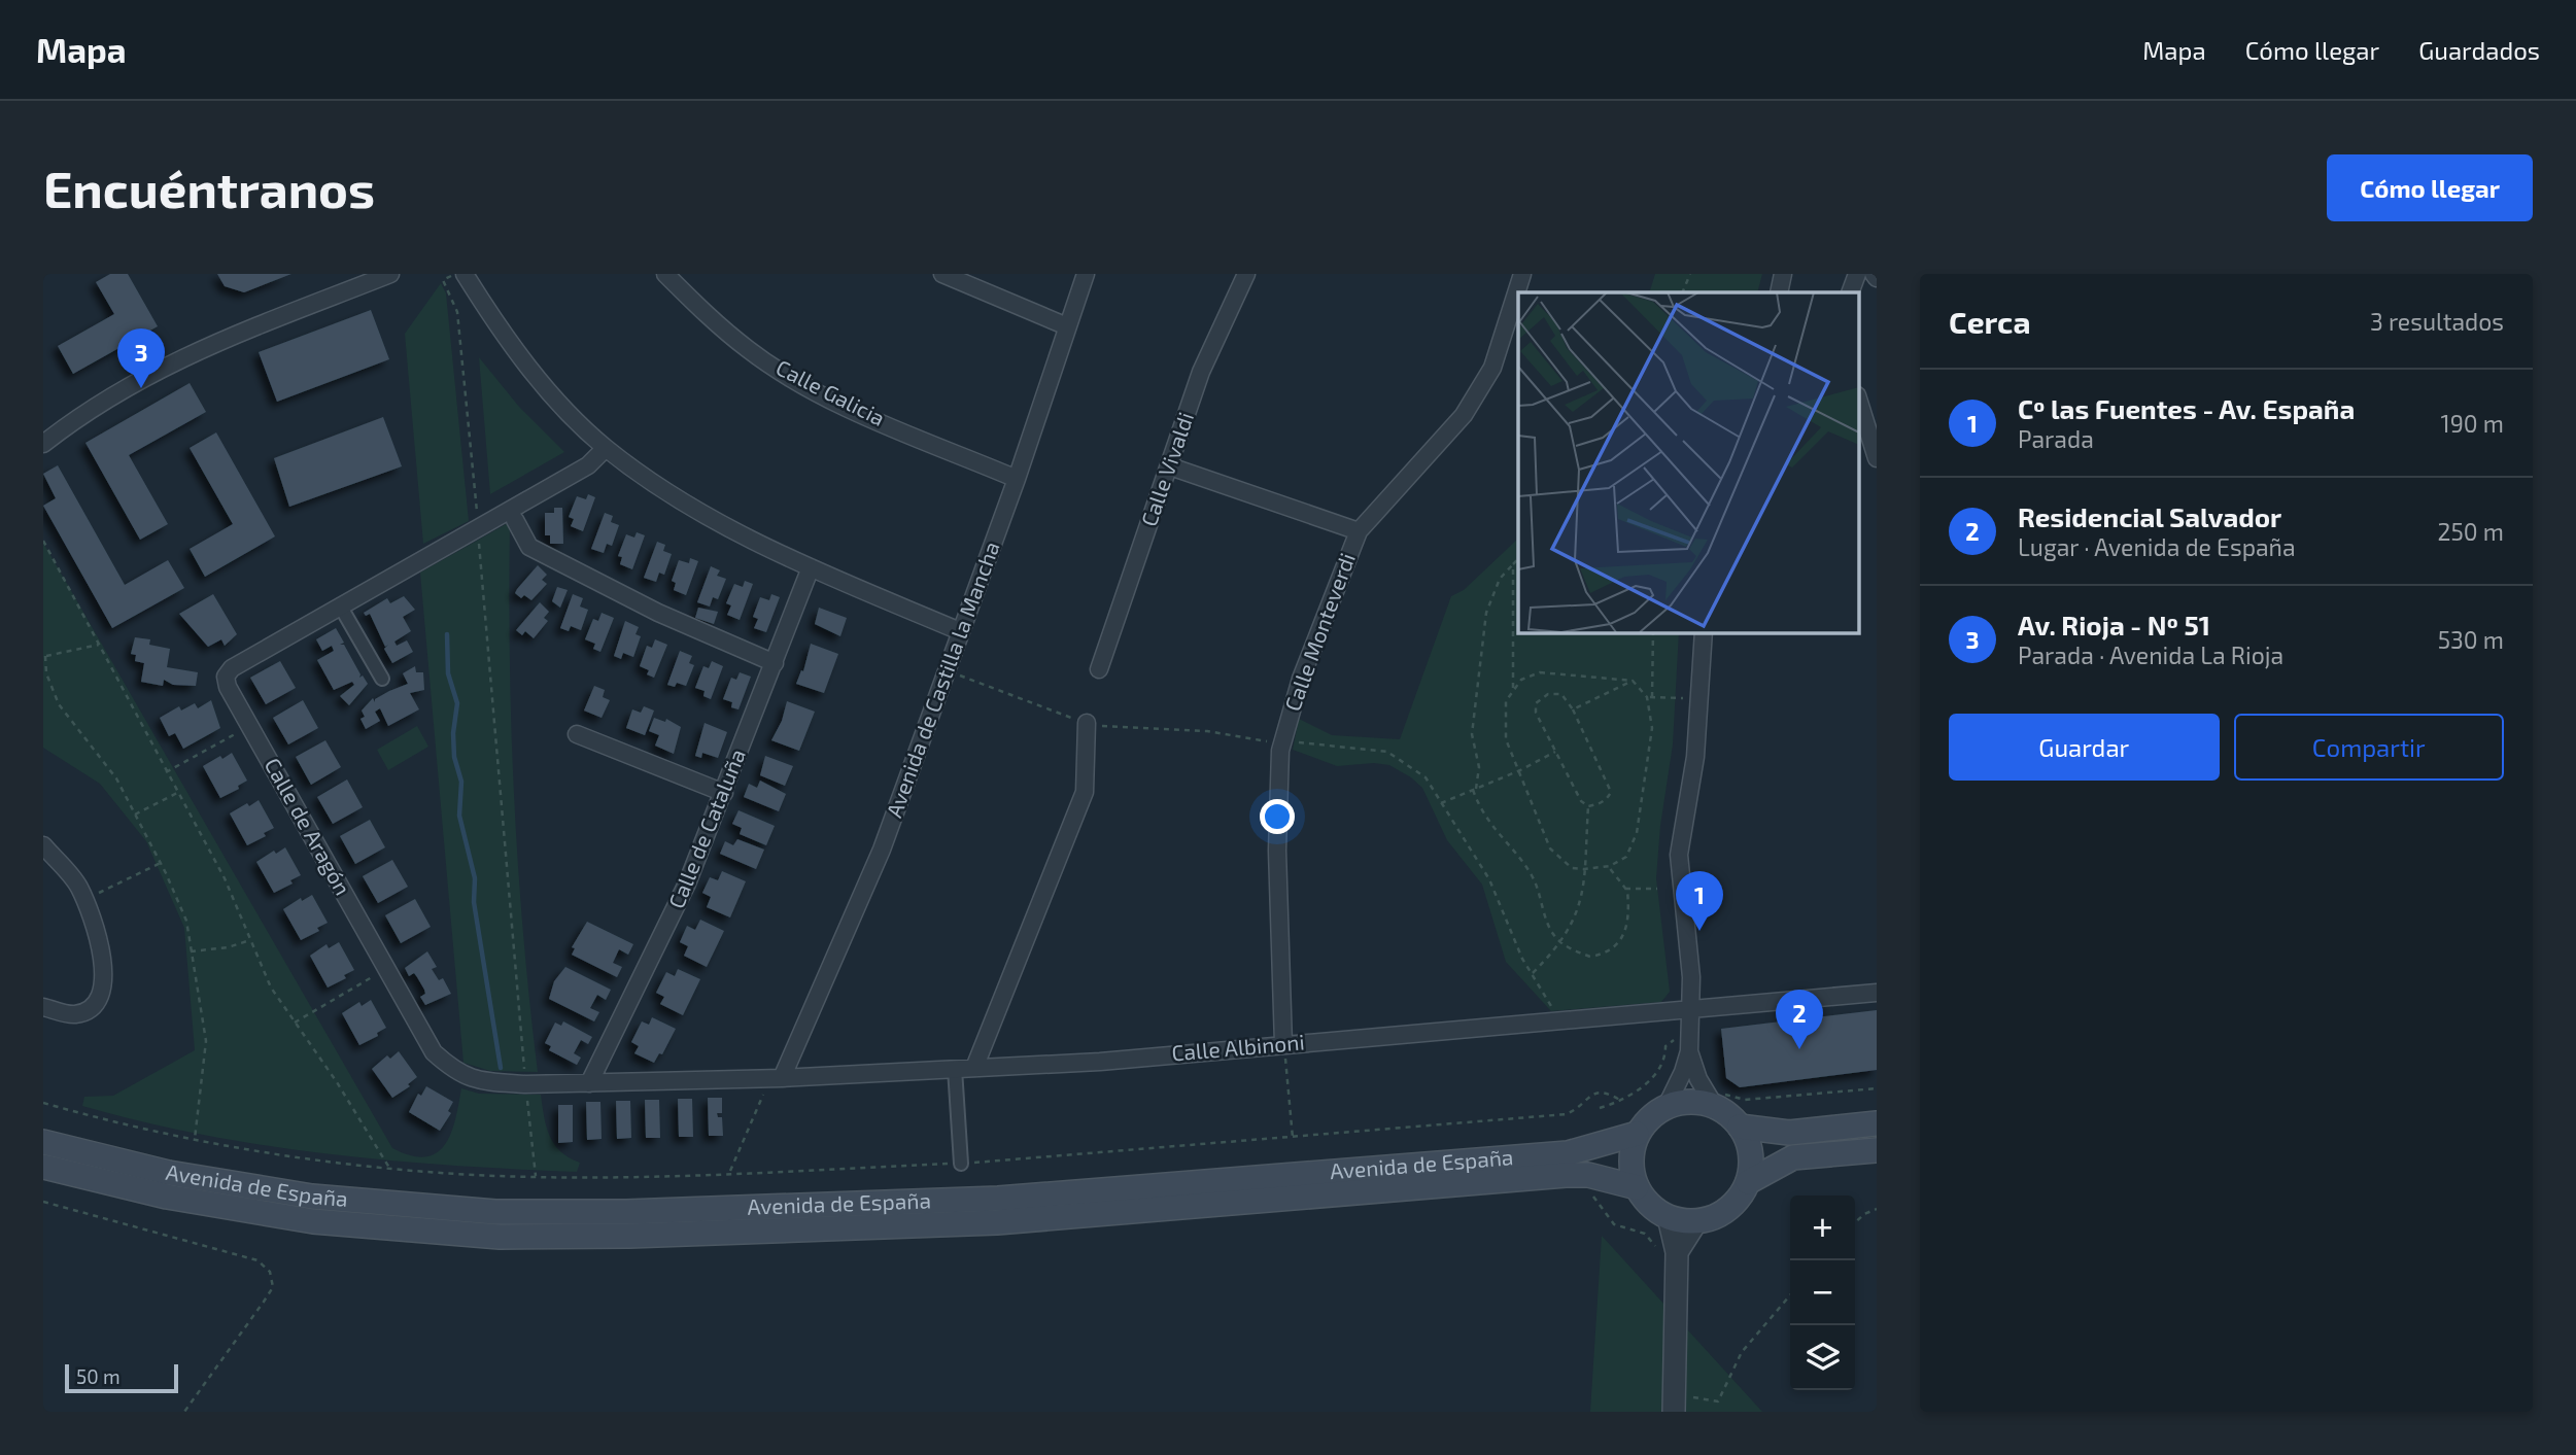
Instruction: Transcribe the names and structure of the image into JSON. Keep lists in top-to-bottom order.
{
  "streets": {
    "main road": ["Avenida de España"],
    "street": [
      "Calle Galicia",
      "Calle Vivaldi",
      "Calle Monteverdi",
      "Avenida de Castilla la Mancha",
      "Calle de Aragón",
      "Calle de Cataluña",
      "Calle Albinoni"
    ]
  },
  "crossings": [
    ["Calle Galicia", "Avenida de Castilla la Mancha"],
    ["Calle Monteverdi", "Calle Albinoni"],
    ["Avenida de Castilla la Mancha", "Calle de Aragón"],
    ["Avenida de Castilla la Mancha", "Calle Albinoni"],
    ["Calle de Aragón", "Calle de Cataluña"],
    ["Calle de Aragón", "Calle Albinoni"]
  ],
  "scale_bar": "50 m",
  "page": {
    "header": "Mapa",
    "nav": ["Mapa", "Cómo llegar", "Guardados"],
    "buttons": [
      "Cómo llegar",
      ["Guardar", "Compartir"]
    ],
    "title": "Encuéntranos",
    "heading": ["Cerca", "3 resultados"],
    "pins": ["3", "1", "2"],
    "list": [
      {
        "mark": "1",
        "name": "Cº las Fuentes - Av. España",
        "note": "Parada",
        "value": "190 m"
      },
      {
        "mark": "2",
        "name": "Residencial Salvador",
        "note": "Lugar · Avenida de España",
        "value": "250 m"
      },
      {
        "mark": "3",
        "name": "Av. Rioja - Nº 51",
        "note": "Parada · Avenida La Rioja",
        "value": "530 m"
      }
    ],
    "map_buttons": ["+", "−"],
    "scale": "50 m"
  }
}
